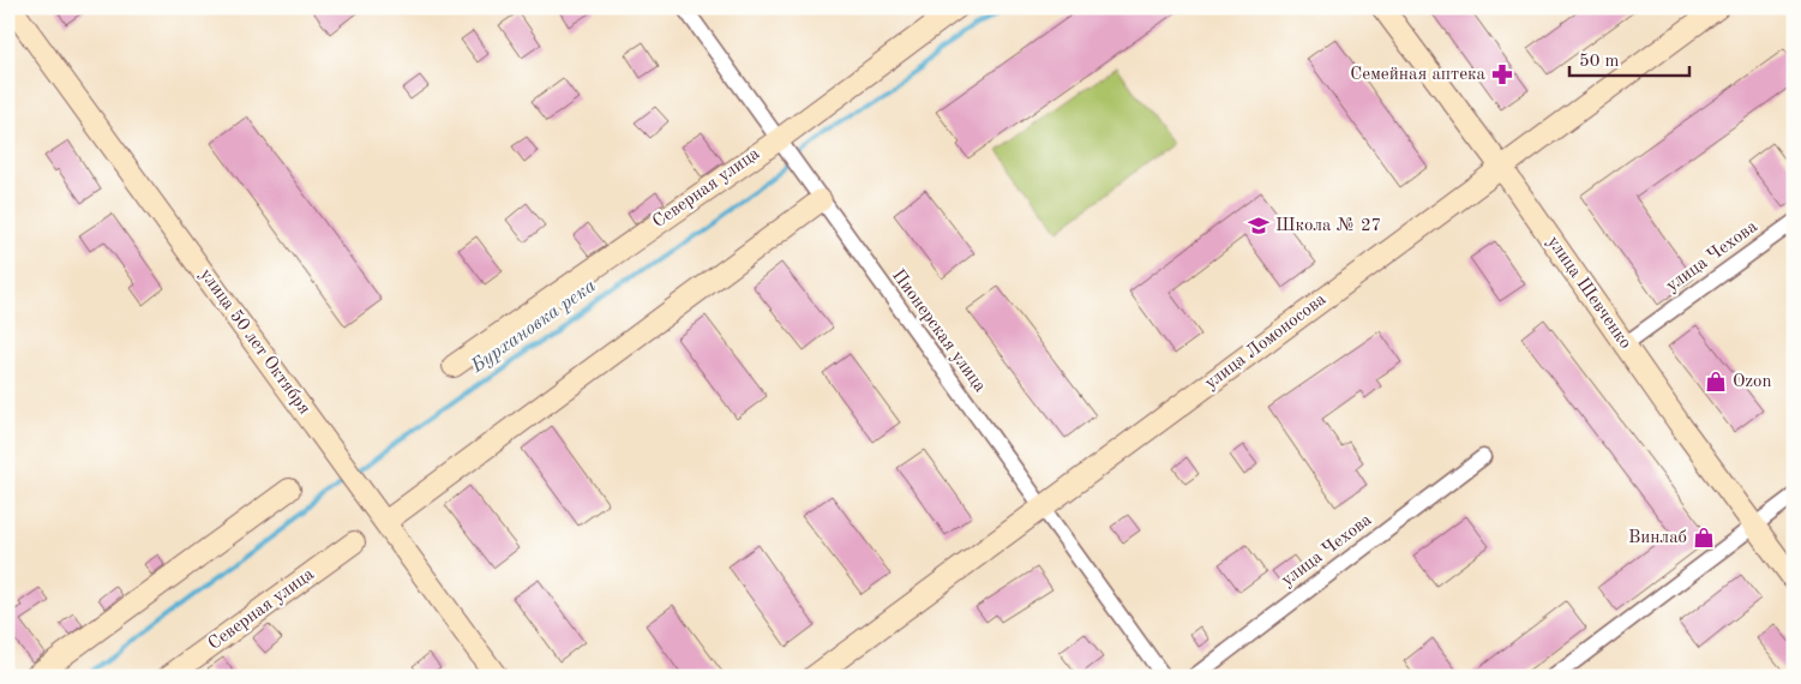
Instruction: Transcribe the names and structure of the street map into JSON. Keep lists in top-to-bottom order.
{
  "streets": {
    "street": [
      "Северная улица",
      "улица Чехова",
      "улица Шевченко",
      "Пионерская улица",
      "улица 50 лет Октября",
      "улица Ломоносова"
    ]
  },
  "crossings": [
    ["Северная улица", "Пионерская улица"],
    ["улица Чехова", "улица Шевченко"],
    ["улица Шевченко", "улица Ломоносова"],
    ["Пионерская улица", "улица Ломоносова"]
  ],
  "water": ["Бурхановка река"],
  "places": {
    "pharmacy": ["Семейная аптека"],
    "school or university": ["Школа № 27"],
    "shop": ["Ozon", "Винлаб"]
  },
  "scale_bar": "50 m"
}
